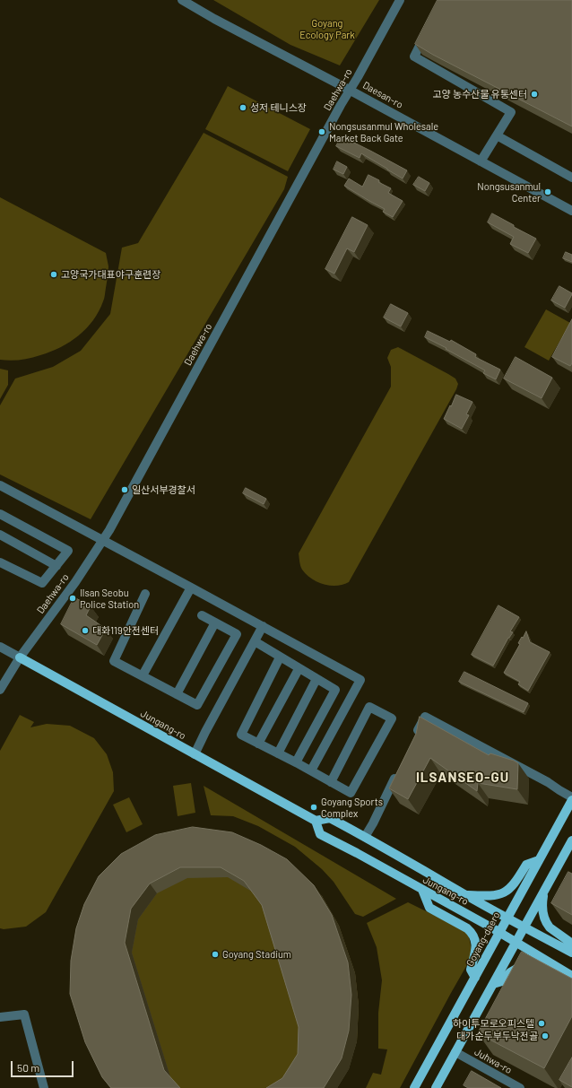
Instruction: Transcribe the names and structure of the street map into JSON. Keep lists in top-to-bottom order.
{
  "streets": {
    "main road": ["Jungang-ro", "Goyang-daero"],
    "street": ["Daehwa-ro", "Daesan-ro", "Juhwa-ro"]
  },
  "crossings": [
    ["Daehwa-ro", "Daesan-ro"],
    ["Daehwa-ro", "Jungang-ro"],
    ["Jungang-ro", "Goyang-daero"]
  ],
  "districts": ["ILSANSEO-GU"],
  "parks": ["Goyang Ecology Park"],
  "places": [
    "고양 농수산물 유통센터",
    "성저 테니스장",
    "Nongsusanmul Wholesale Market Back Gate",
    "Nongsusanmul Center",
    "고양국가대표야구훈련장",
    "일산서부경찰서",
    "Ilsan Seobu Police Station",
    "대화119안전센터",
    "Goyang Sports Complex",
    "Goyang Stadium",
    "하이투모로오피스텔",
    "대가순두부두낙전골"
  ],
  "scale_bar": "50 m"
}
